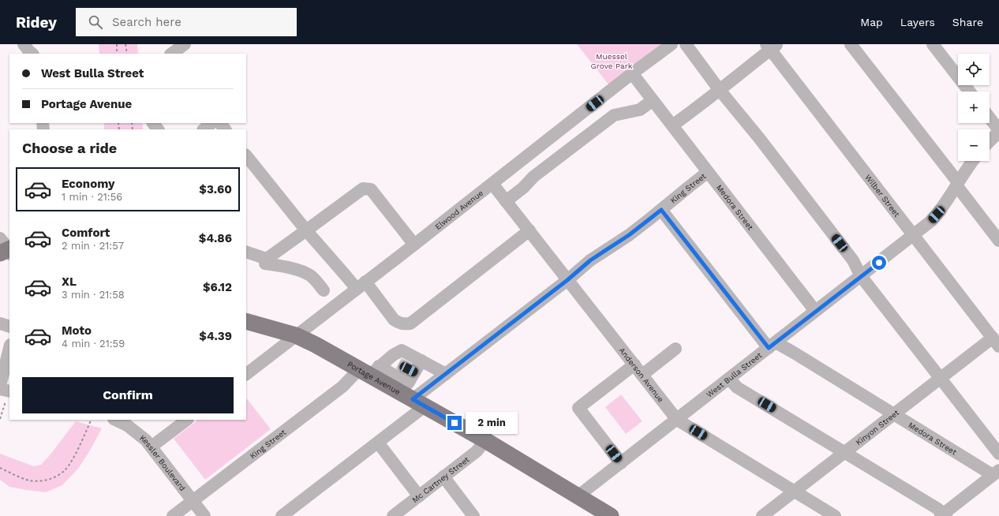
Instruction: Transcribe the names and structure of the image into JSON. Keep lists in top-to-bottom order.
{
  "streets": {
    "main road": ["Portage Avenue"],
    "street": [
      "King Street",
      "Wilber Street",
      "Medora Street",
      "Elwood Avenue",
      "Anderson Avenue",
      "West Bulla Street",
      "Kinyon Street",
      "Kessler Boulevard",
      "Mc Cartney Street"
    ]
  },
  "crossings": [
    ["King Street", "Medora Street"],
    ["King Street", "Anderson Avenue"],
    ["King Street", "Portage Avenue"],
    ["King Street", "Kessler Boulevard"],
    ["Wilber Street", "West Bulla Street"],
    ["Wilber Street", "Kinyon Street"],
    ["Medora Street", "Elwood Avenue"],
    ["Medora Street", "West Bulla Street"],
    ["Medora Street", "Kinyon Street"],
    ["Elwood Avenue", "Anderson Avenue"],
    ["Elwood Avenue", "Portage Avenue"],
    ["Anderson Avenue", "West Bulla Street"],
    ["Anderson Avenue", "Kinyon Street"],
    ["West Bulla Street", "Portage Avenue"],
    ["Portage Avenue", "Mc Cartney Street"]
  ],
  "parks": ["Muessel Grove Park"],
  "page": {
    "header": "Ridey",
    "search": "Search here",
    "nav": ["Map", "Layers", "Share"],
    "map_buttons": ["+", "−"],
    "banner": ["West Bulla Street", "Portage Avenue"],
    "heading": "Choose a ride",
    "list": [
      {
        "name": "Economy",
        "note": "1 min · 21:56",
        "value": "$3.60"
      },
      {
        "name": "Comfort",
        "note": "2 min · 21:57",
        "value": "$4.86"
      },
      {
        "name": "XL",
        "note": "3 min · 21:58",
        "value": "$6.12"
      },
      {
        "name": "Moto",
        "note": "4 min · 21:59",
        "value": "$4.39"
      }
    ],
    "buttons": "Confirm",
    "bubble": "2 min"
  }
}
